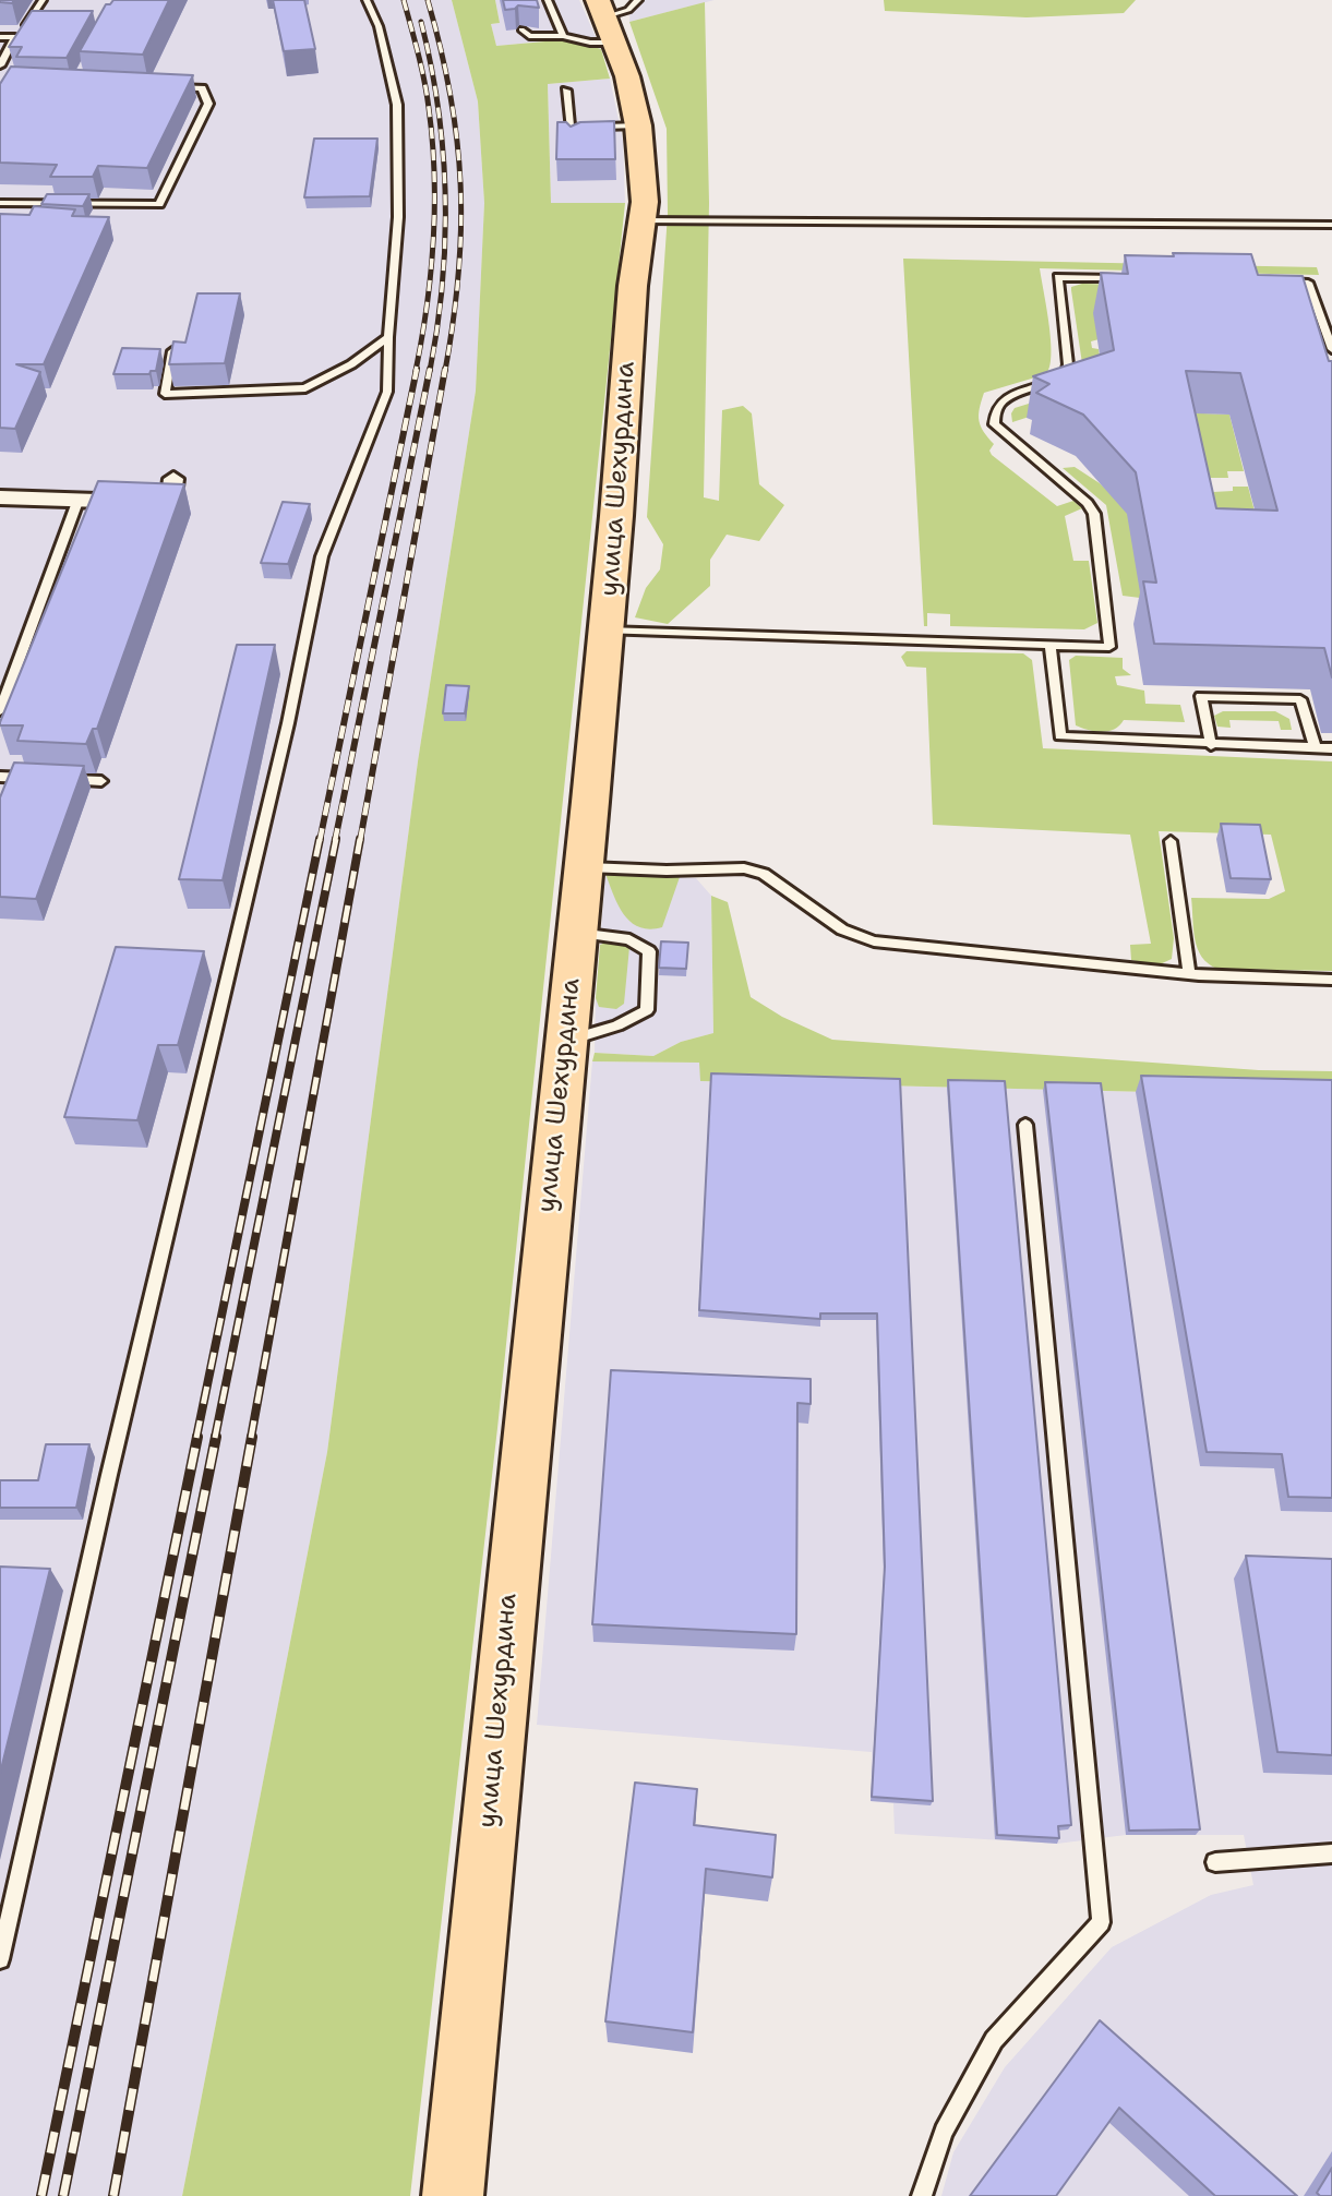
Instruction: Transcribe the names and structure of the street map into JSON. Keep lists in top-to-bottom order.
{
  "streets": {
    "main road": ["улица Шехурдина"]
  }
}
